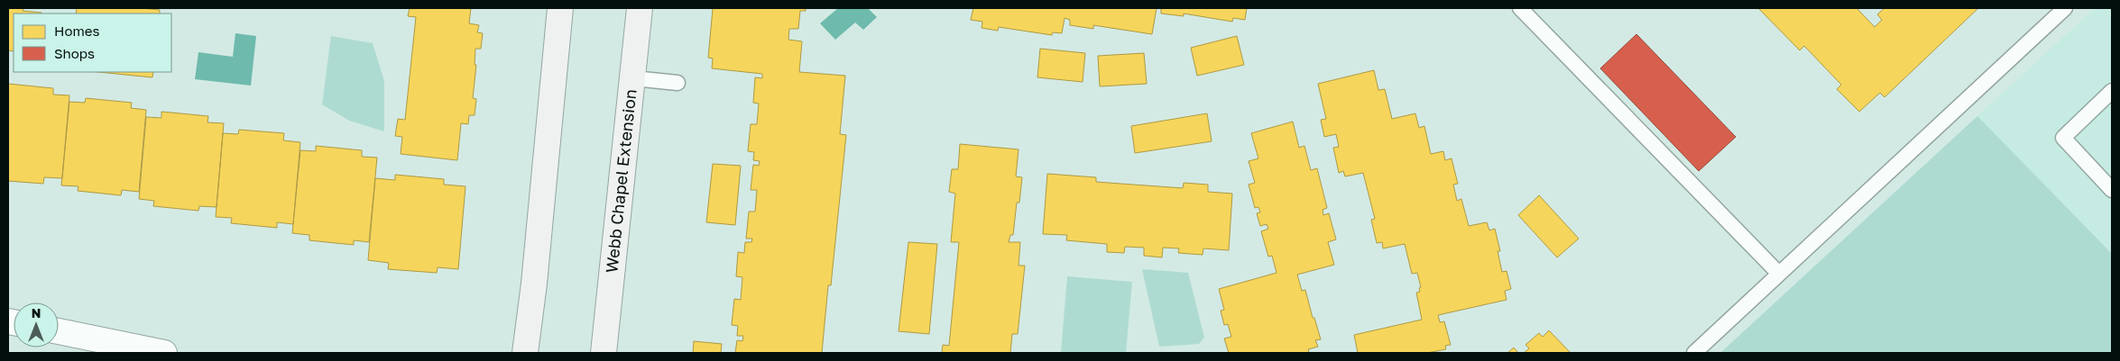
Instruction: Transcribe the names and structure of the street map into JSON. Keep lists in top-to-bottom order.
{
  "streets": {
    "main road": ["Webb Chapel Extension"]
  },
  "legend": ["Homes", "Shops"],
  "north": "top"
}
